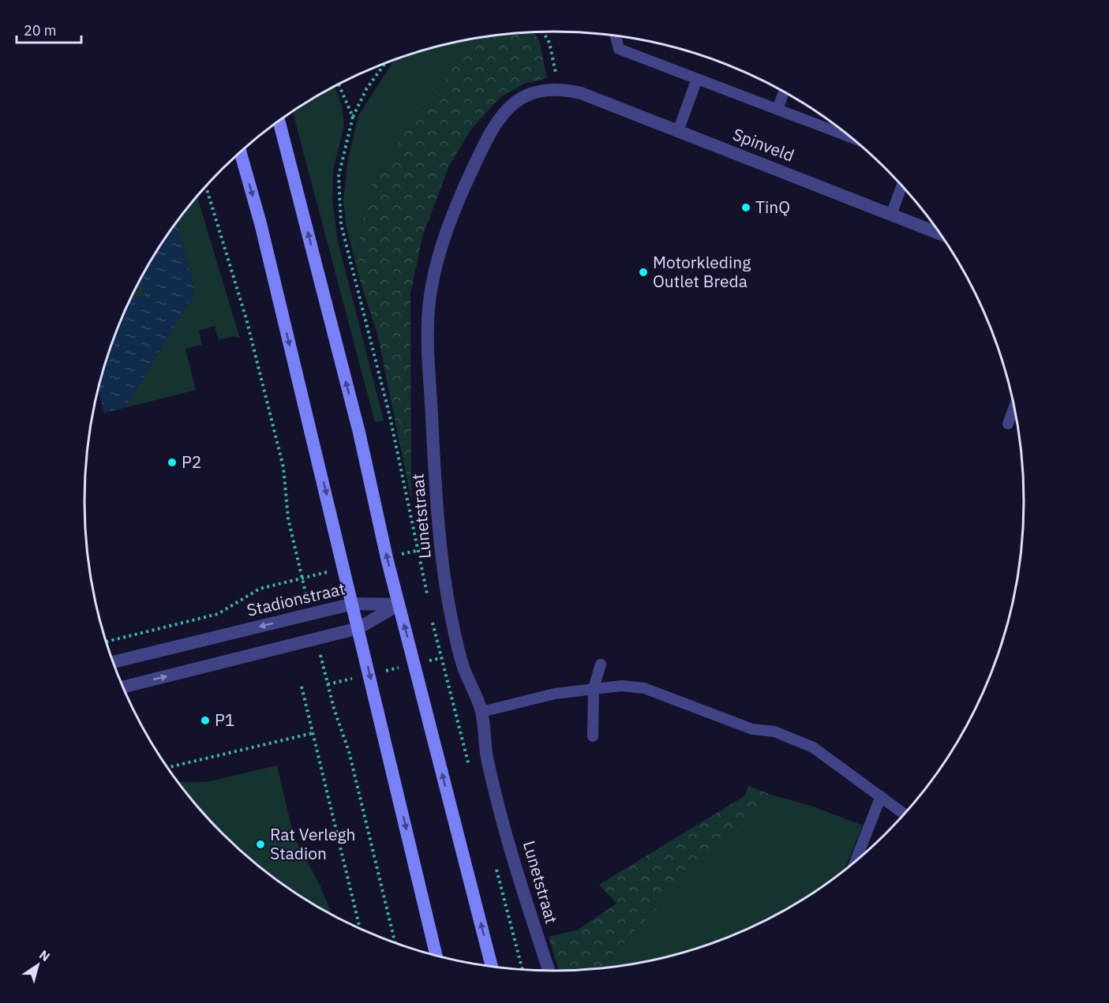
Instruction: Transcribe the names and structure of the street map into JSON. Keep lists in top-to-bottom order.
{
  "streets": {
    "street": ["Spinveld", "Lunetstraat", "Stadionstraat"]
  },
  "crossings": [
    ["Spinveld", "Lunetstraat"]
  ],
  "places": [
    "TinQ",
    "Motorkleding Outlet Breda",
    "P2",
    "P1",
    "Rat Verlegh Stadion"
  ],
  "scale_bar": "20 m",
  "north": "top right"
}
